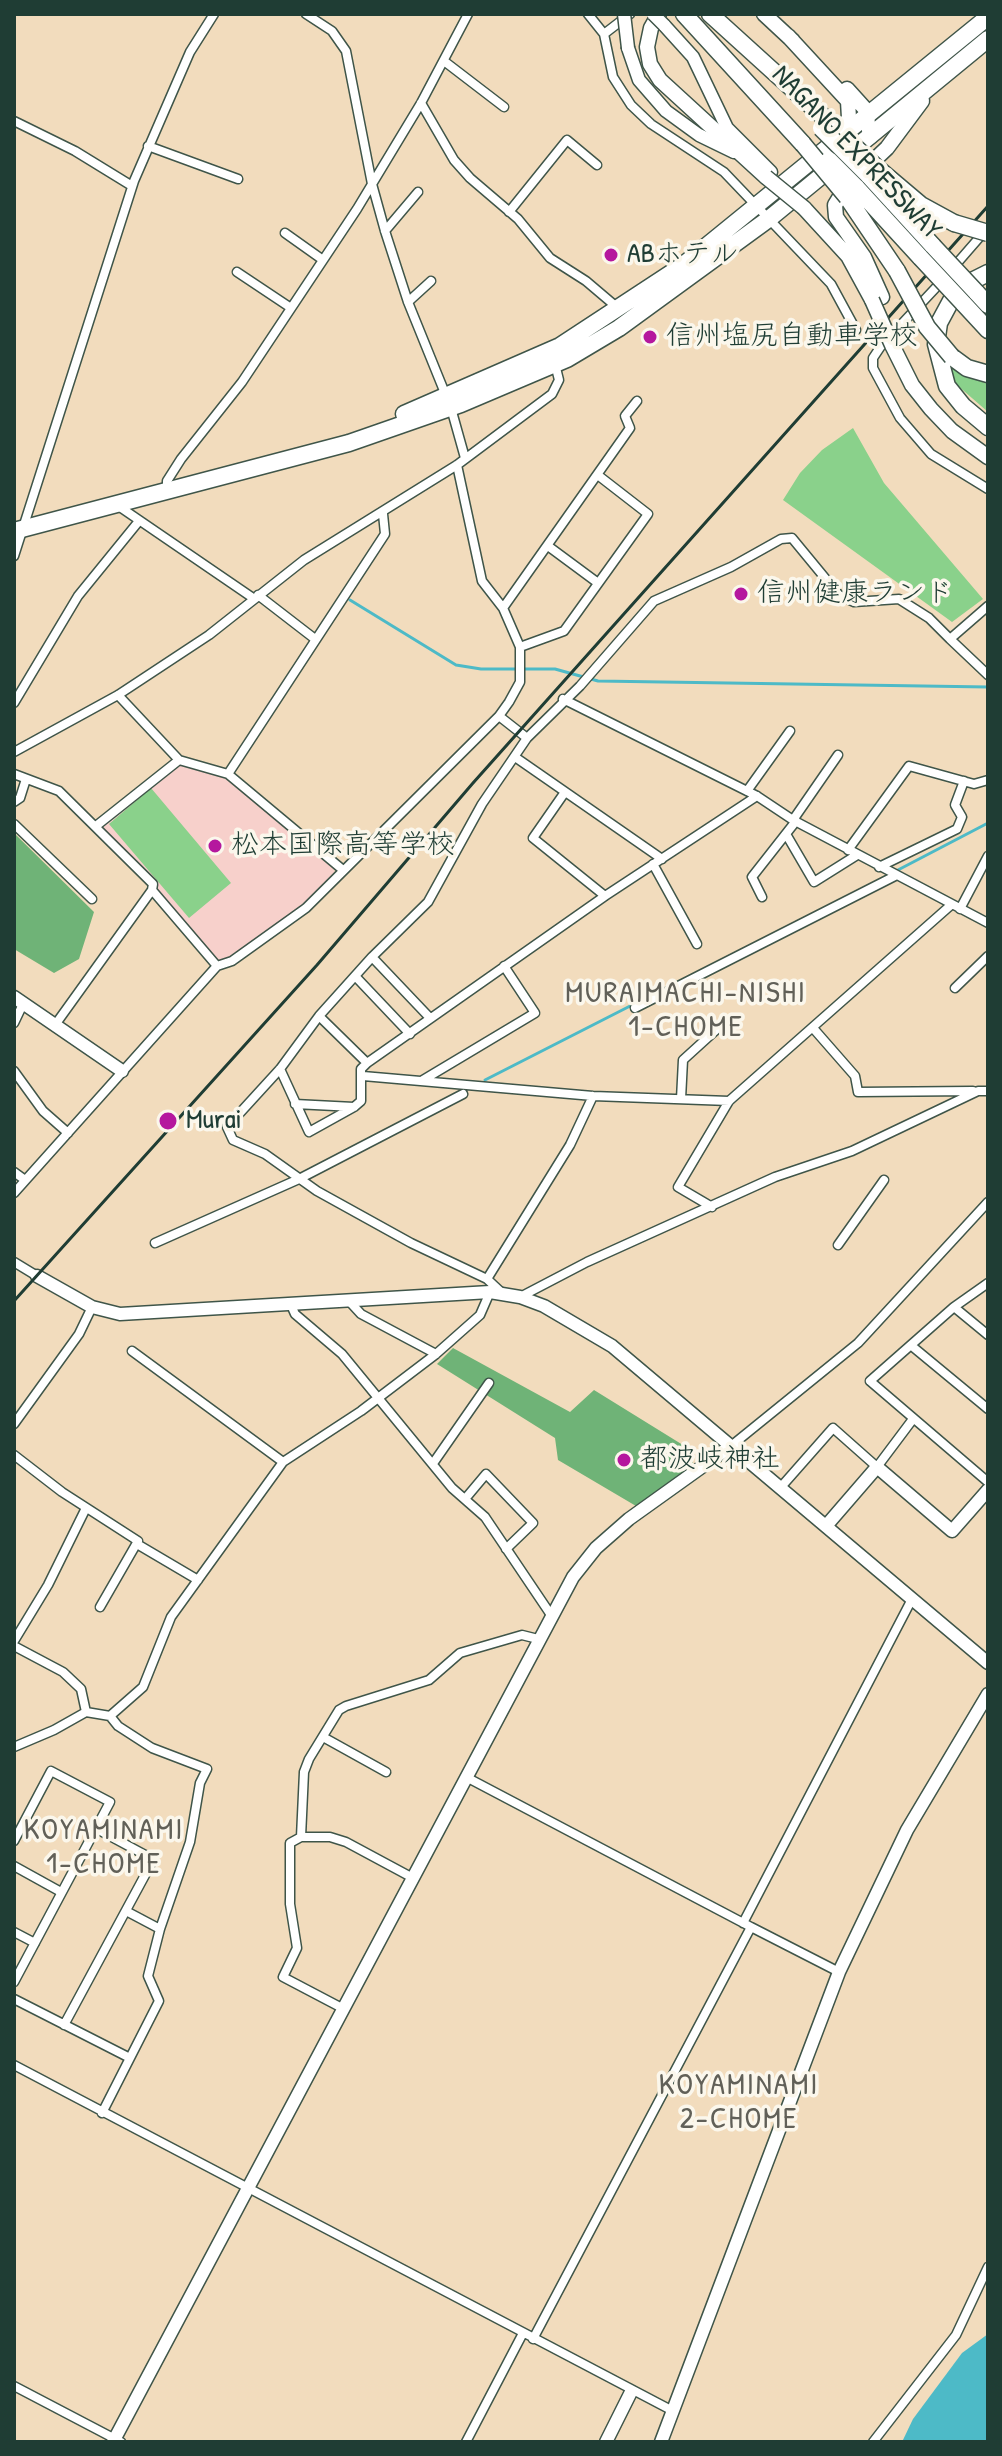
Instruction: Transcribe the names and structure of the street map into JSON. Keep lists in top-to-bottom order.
{
  "streets": {
    "highway": ["NAGANO EXPRESSWAY"]
  },
  "districts": ["MURAIMACHI-NISHI 1-CHOME", "KOYAMINAMI 1-CHOME", "KOYAMINAMI 2-CHOME"],
  "places": [
    "ABホテル",
    "信州塩尻自動車学校",
    "信州健康ランド",
    "松本国際高等学校",
    "Murai",
    "都波岐神社"
  ]
}
